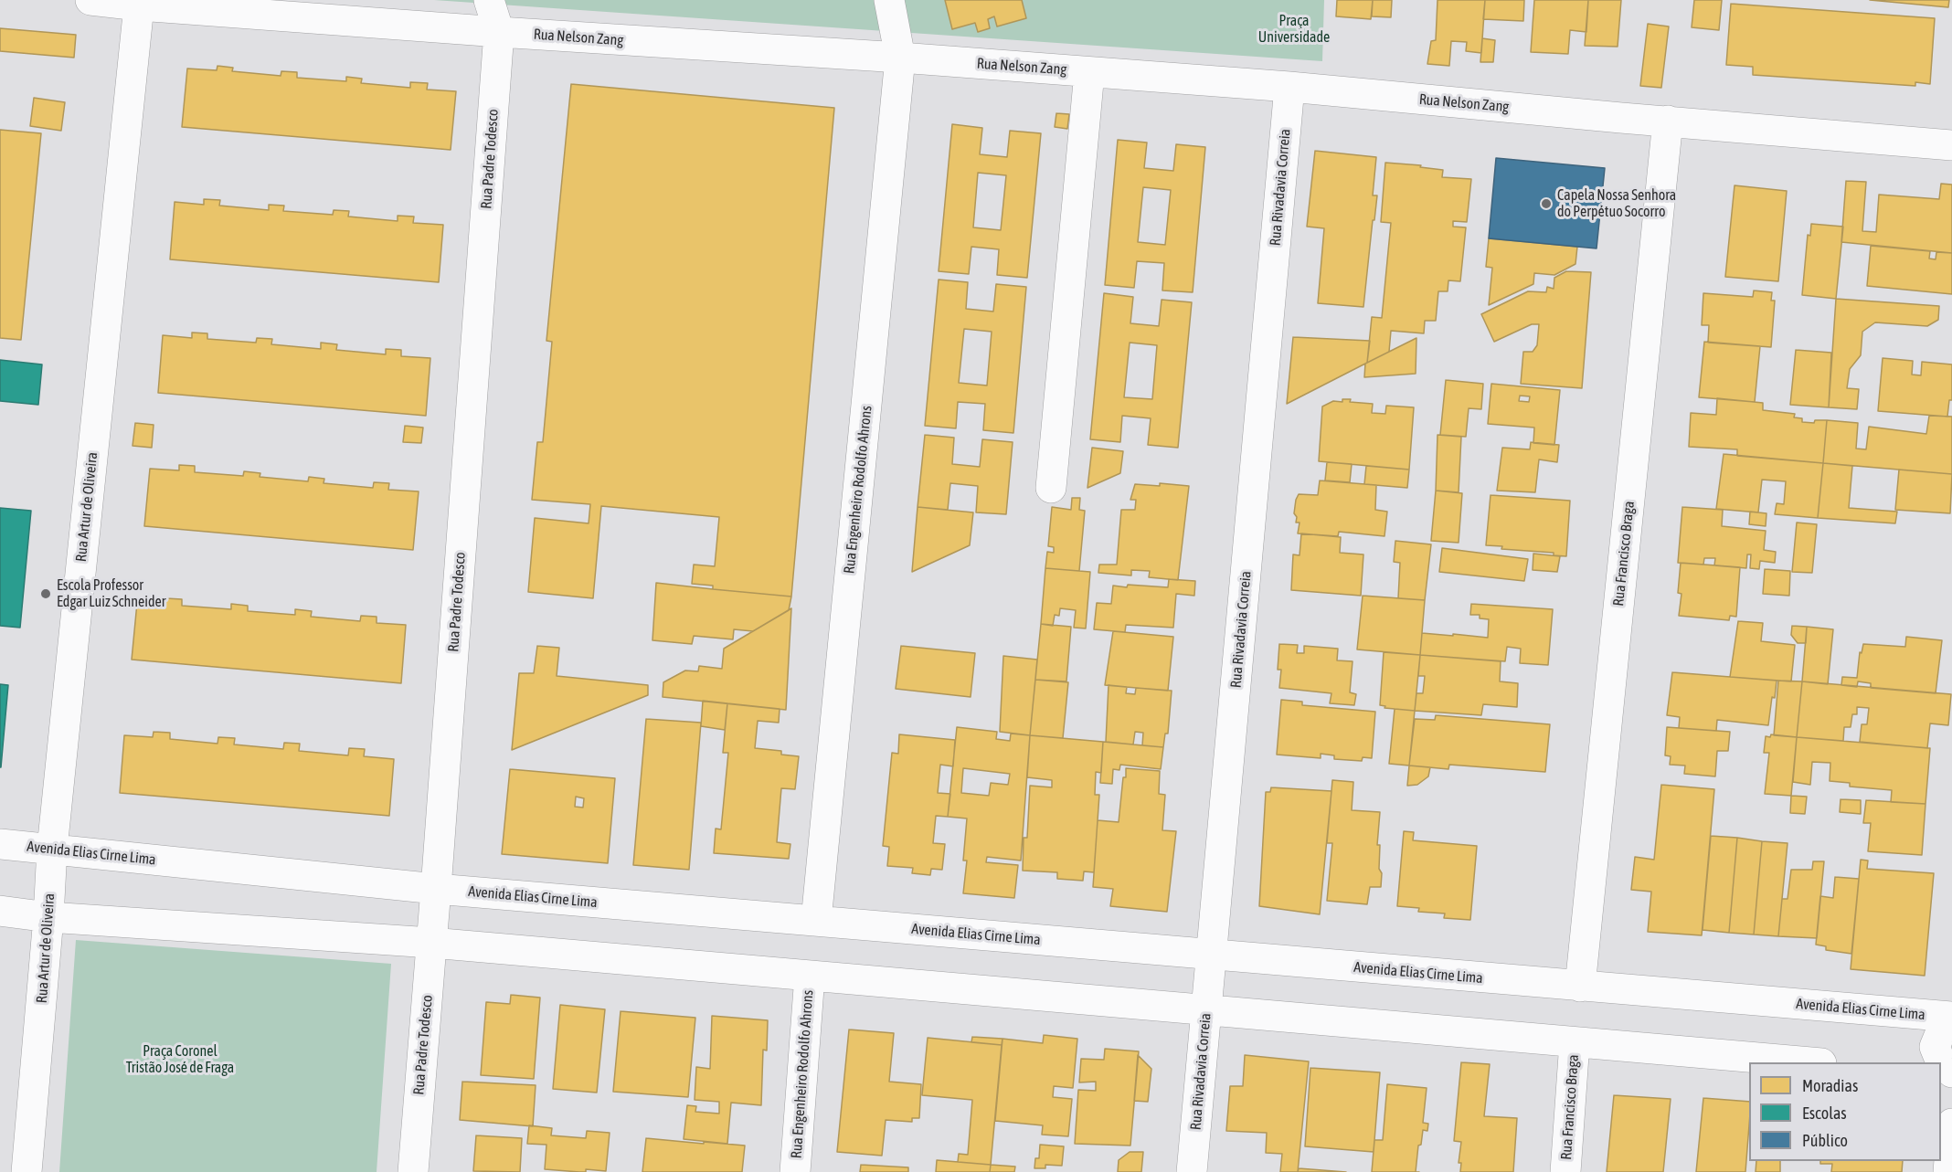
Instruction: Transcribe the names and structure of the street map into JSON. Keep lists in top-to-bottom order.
{
  "streets": {
    "street": [
      "Rua Nelson Zang",
      "Rua Padre Todesco",
      "Rua Rivadavia Correia",
      "Rua Engenheiro Rodolfo Ahrons",
      "Rua Artur de Oliveira",
      "Rua Francisco Braga",
      "Avenida Elias Cirne Lima"
    ]
  },
  "crossings": [
    ["Rua Nelson Zang", "Rua Padre Todesco"],
    ["Rua Nelson Zang", "Rua Rivadavia Correia"],
    ["Rua Nelson Zang", "Rua Engenheiro Rodolfo Ahrons"],
    ["Rua Nelson Zang", "Rua Artur de Oliveira"],
    ["Rua Nelson Zang", "Rua Francisco Braga"],
    ["Rua Padre Todesco", "Avenida Elias Cirne Lima"],
    ["Rua Rivadavia Correia", "Avenida Elias Cirne Lima"],
    ["Rua Engenheiro Rodolfo Ahrons", "Avenida Elias Cirne Lima"],
    ["Rua Artur de Oliveira", "Avenida Elias Cirne Lima"],
    ["Rua Francisco Braga", "Avenida Elias Cirne Lima"]
  ],
  "parks": ["Praça Universidade", "Praça Coronel Tristão José de Fraga"],
  "places": ["Capela Nossa Senhora do Perpétuo Socorro", "Escola Professor Edgar Luiz Schneider"],
  "legend": ["Moradias", "Escolas", "Público"]
}
